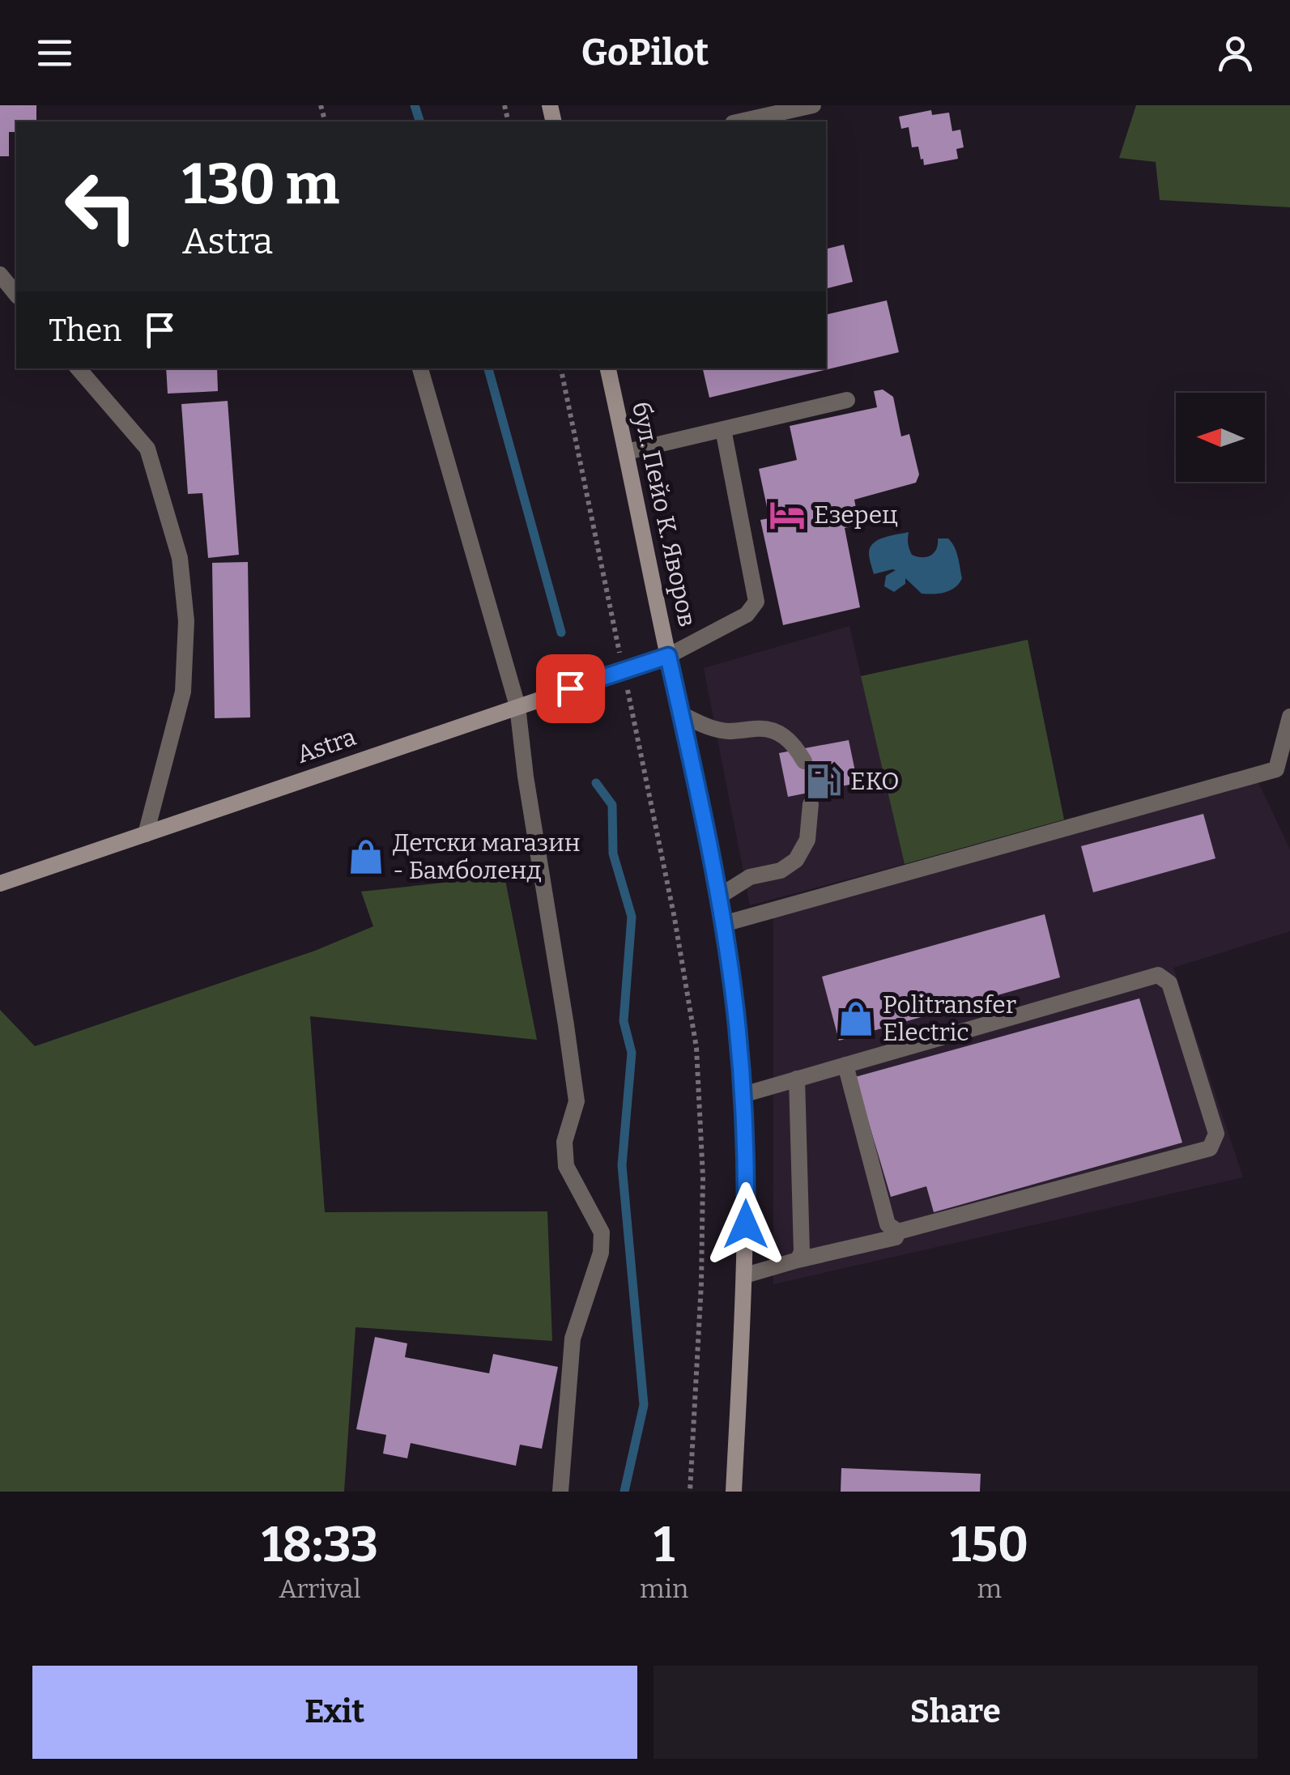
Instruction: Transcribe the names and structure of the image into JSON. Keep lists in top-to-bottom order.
{
  "streets": {
    "street": ["бул. Пейо К. Яворов", "Astra"]
  },
  "crossings": [
    ["бул. Пейо К. Яворов", "Astra"]
  ],
  "places": {
    "hotel": ["Езерец"],
    "fuel station": ["EKO"],
    "shop": ["Детски магазин - Бамболенд", "Politransfer Electric"]
  },
  "north": "left",
  "page": {
    "header": "GoPilot",
    "turn": ["130 m", "Astra"],
    "then": "Then",
    "eta": [
      "18:33",
      "Arrival",
      "1",
      "min",
      "150",
      "m"
    ],
    "buttons": ["Exit", "Share"]
  }
}
